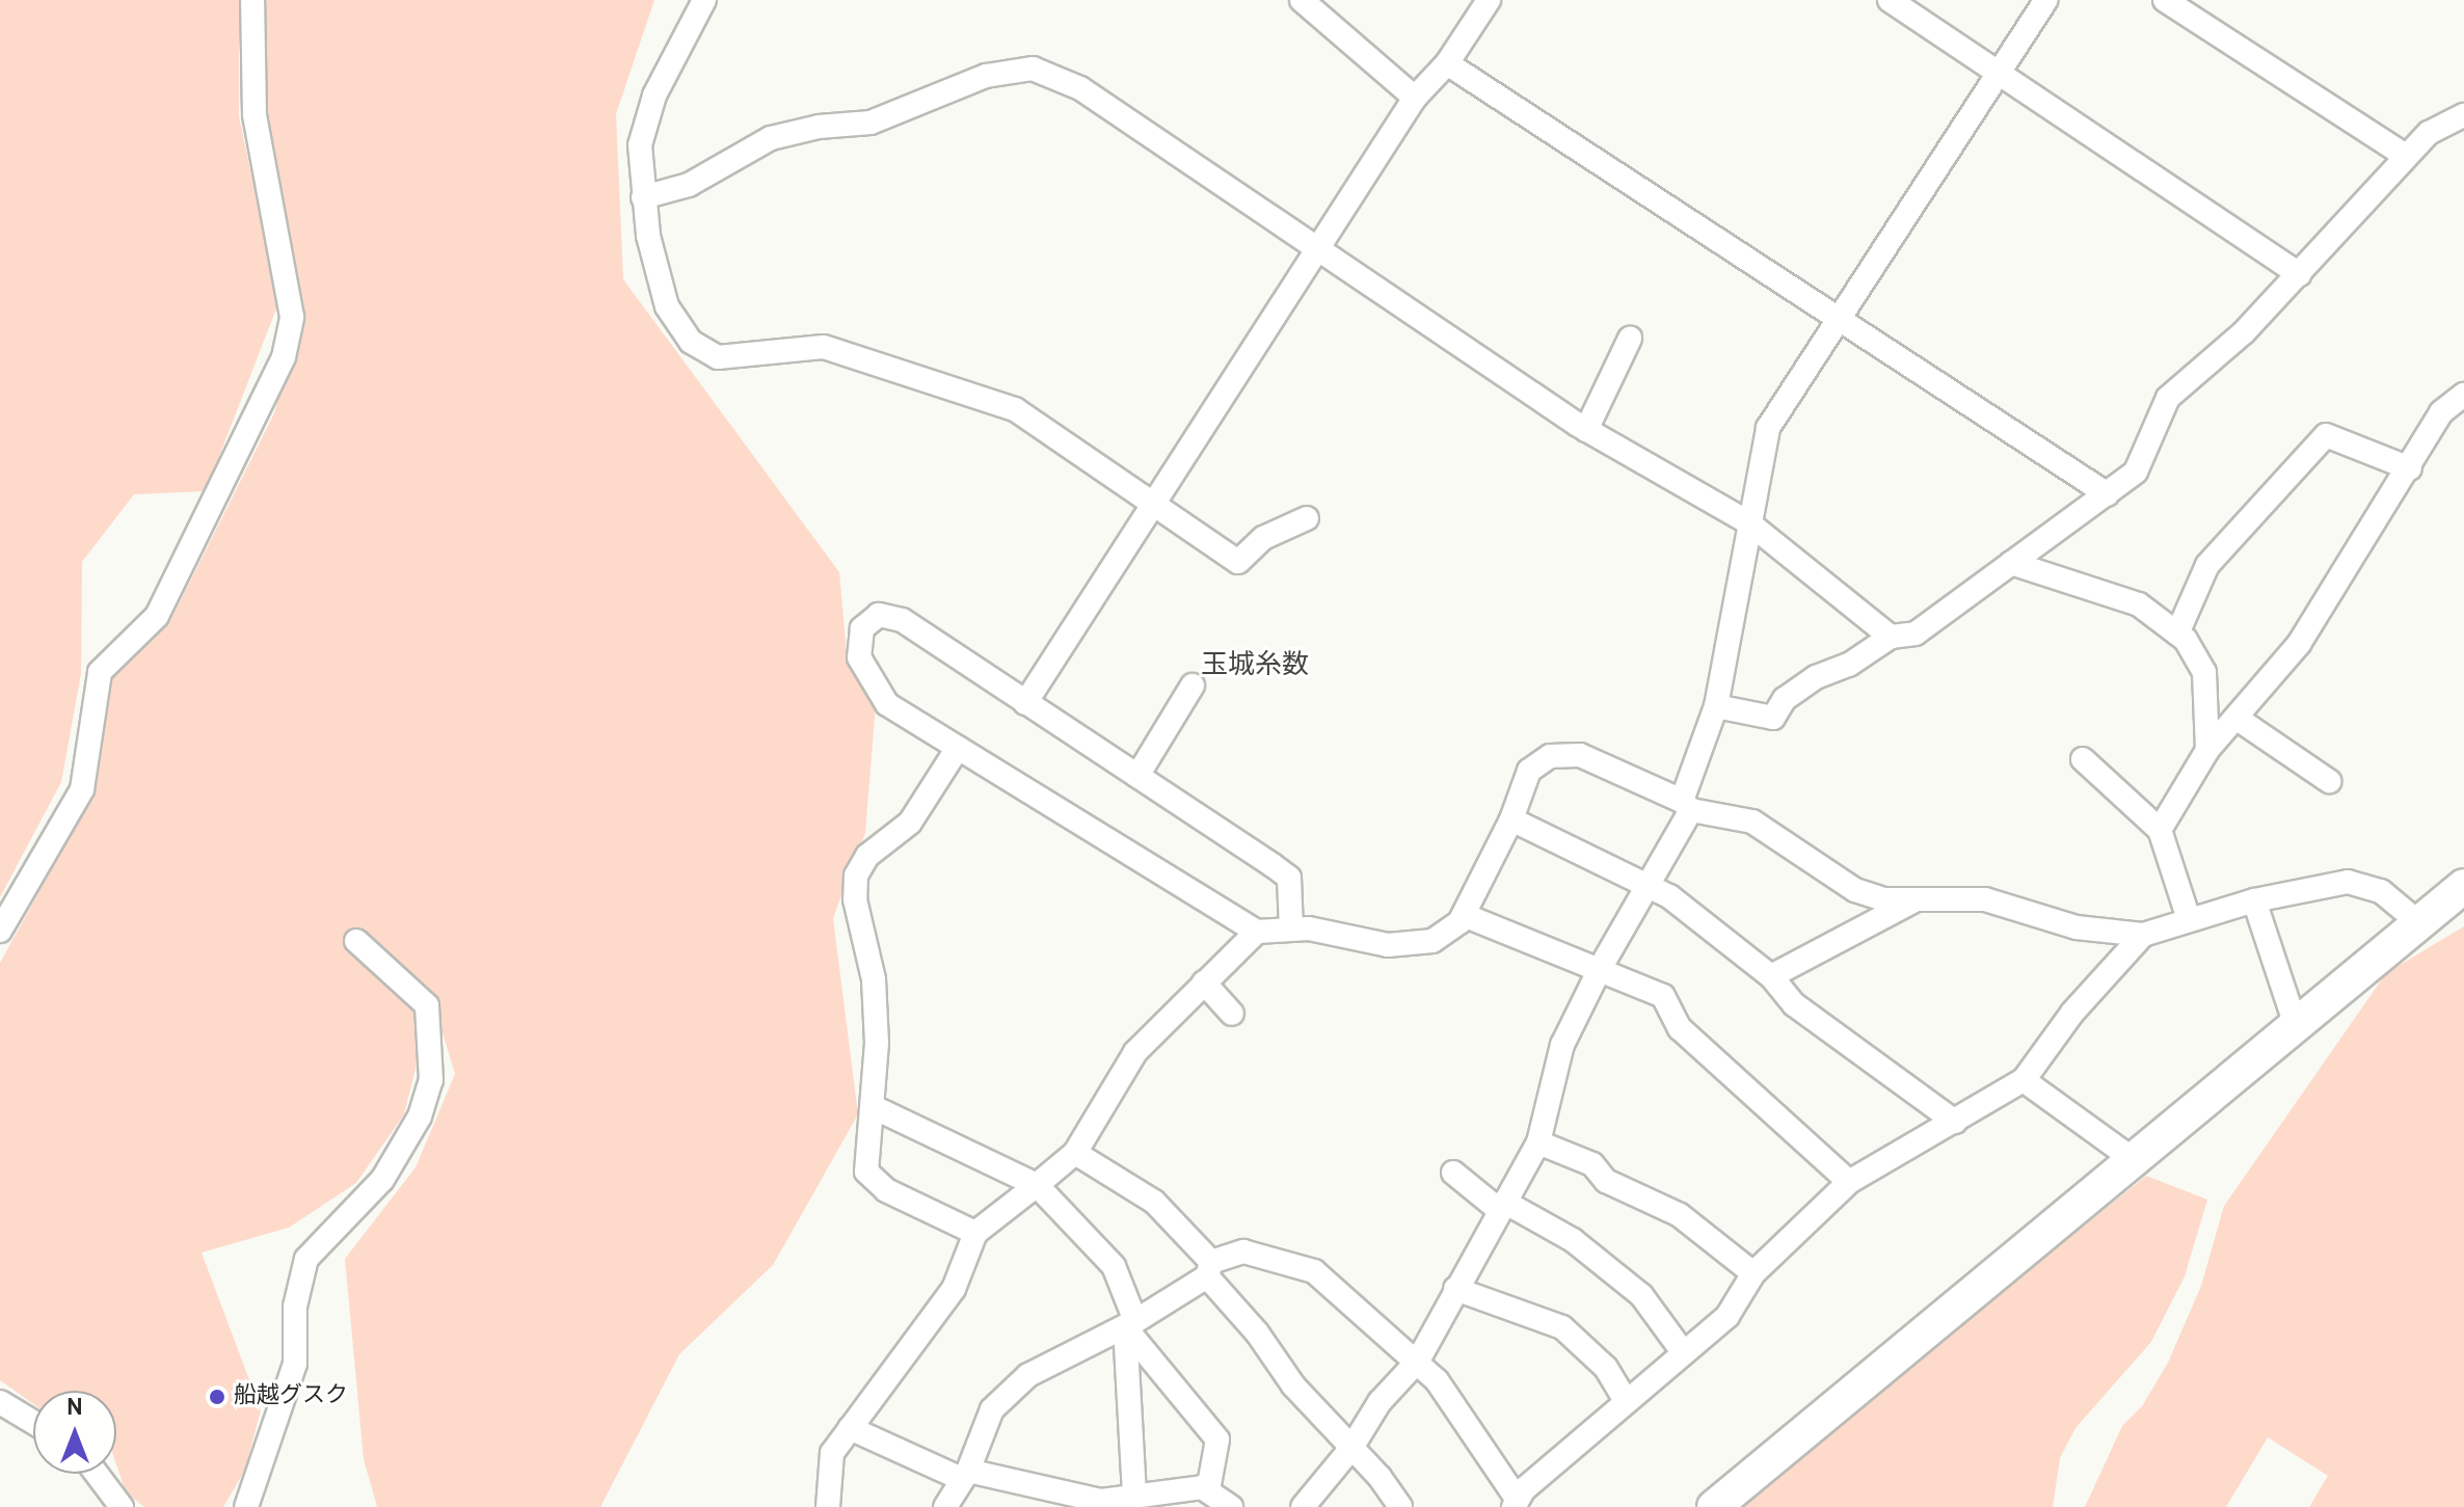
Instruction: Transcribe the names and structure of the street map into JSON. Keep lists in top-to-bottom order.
{
  "districts": ["玉城糸数"],
  "places": ["船越グスク"],
  "north": "top"
}
